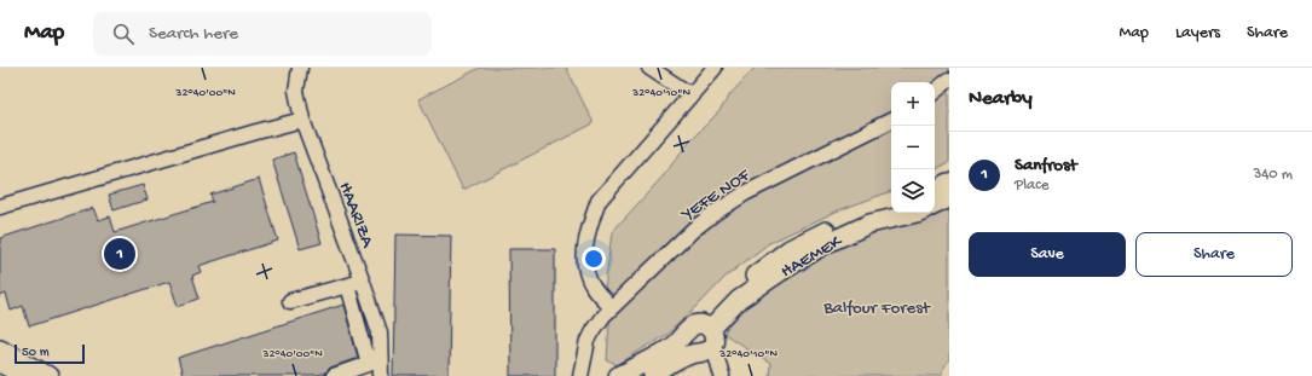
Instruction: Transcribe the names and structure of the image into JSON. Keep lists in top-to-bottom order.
{
  "streets": {
    "main road": ["HAEMEK"],
    "street": ["YEFE NOF", "HAARIZA"]
  },
  "parks": ["Balfour Forest"],
  "scale_bar": "50 m",
  "page": {
    "header": "Map",
    "search": "Search here",
    "nav": ["Map", "Layers", "Share"],
    "heading": "Nearby",
    "map_buttons": ["+", "−"],
    "list": [
      {
        "mark": "1",
        "name": "Sanfrost",
        "note": "Place",
        "value": "340 m"
      }
    ],
    "buttons": ["Save", "Share"],
    "pins": "1",
    "scale": "50 m"
  },
  "coordinates": ["32°40'00\"N", "32°40'10\"N"]
}
